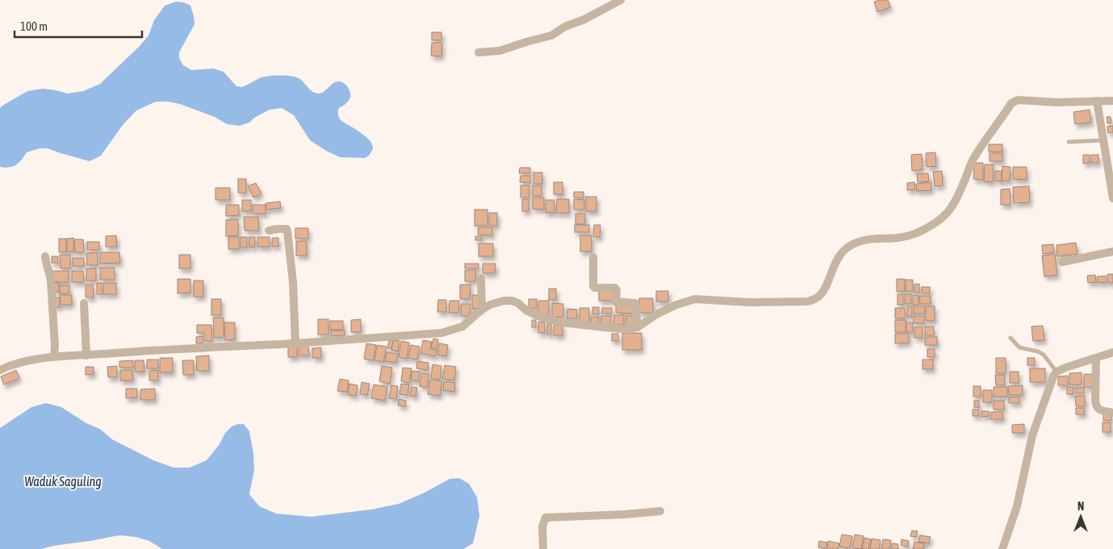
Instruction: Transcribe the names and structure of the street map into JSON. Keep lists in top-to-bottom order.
{
  "water": ["Waduk Saguling"],
  "scale_bar": "100 m",
  "north": "top"
}
